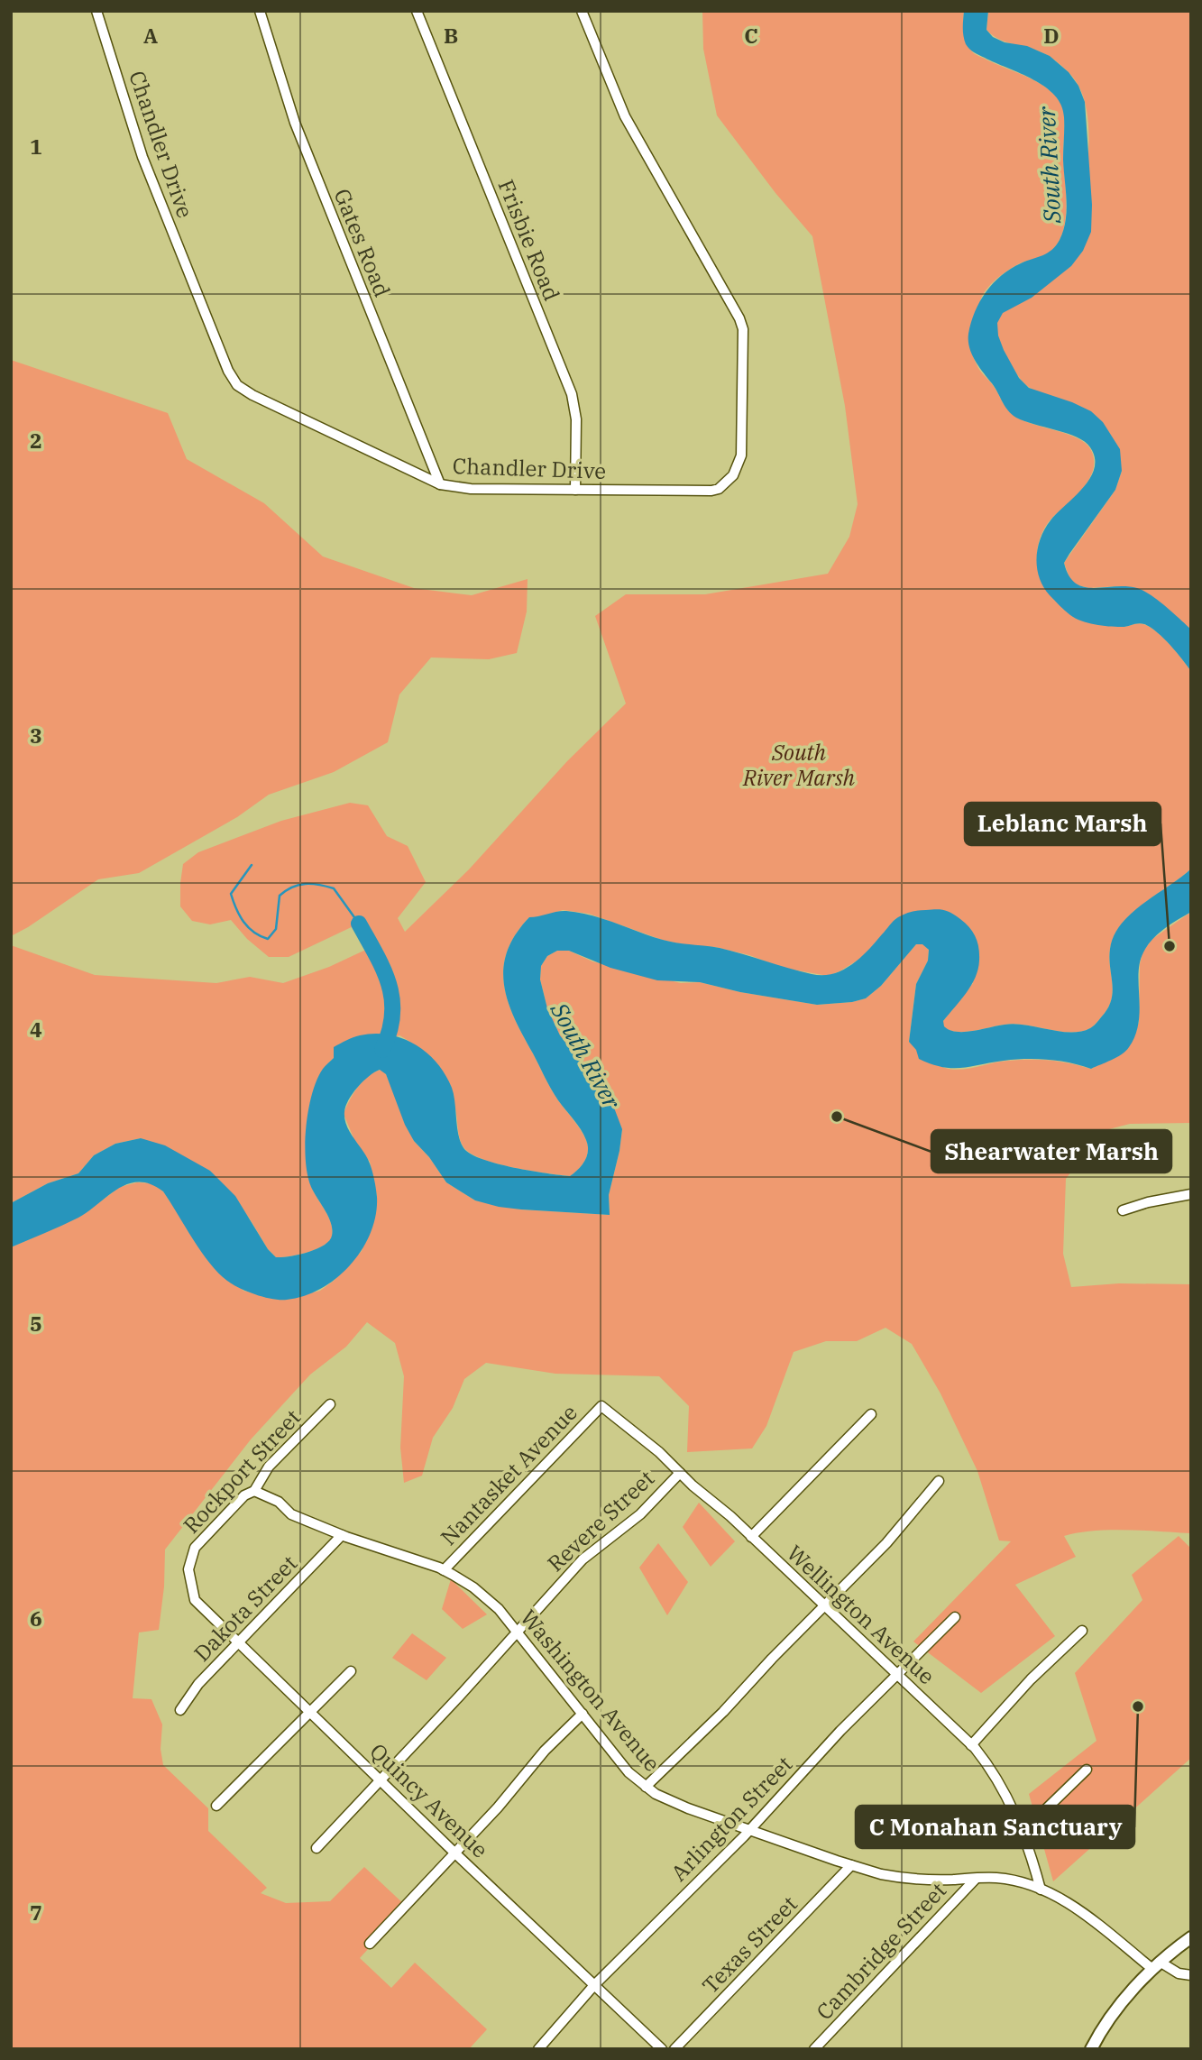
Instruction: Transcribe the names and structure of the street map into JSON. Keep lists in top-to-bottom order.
{
  "streets": {
    "street": [
      "Chandler Drive",
      "Frisbie Road",
      "Gates Road",
      "Rockport Street",
      "Nantasket Avenue",
      "Revere Street",
      "Dakota Street",
      "Wellington Avenue",
      "Washington Avenue",
      "Quincy Avenue",
      "Arlington Street",
      "Texas Street",
      "Cambridge Street"
    ]
  },
  "crossings": [
    ["Chandler Drive", "Frisbie Road"],
    ["Chandler Drive", "Gates Road"],
    ["Rockport Street", "Washington Avenue"],
    ["Rockport Street", "Quincy Avenue"],
    ["Nantasket Avenue", "Wellington Avenue"],
    ["Nantasket Avenue", "Washington Avenue"],
    ["Revere Street", "Wellington Avenue"],
    ["Revere Street", "Washington Avenue"],
    ["Revere Street", "Quincy Avenue"],
    ["Dakota Street", "Washington Avenue"],
    ["Dakota Street", "Quincy Avenue"],
    ["Wellington Avenue", "Washington Avenue"],
    ["Wellington Avenue", "Arlington Street"],
    ["Washington Avenue", "Arlington Street"],
    ["Washington Avenue", "Texas Street"],
    ["Washington Avenue", "Cambridge Street"],
    ["Quincy Avenue", "Arlington Street"]
  ],
  "water": ["South River"],
  "parks": ["South River Marsh"],
  "places": ["Leblanc Marsh", "Shearwater Marsh", "C Monahan Sanctuary"],
  "grid": {
    "columns": [
      "A",
      "B",
      "C",
      "D"
    ],
    "rows": [
      "1",
      "2",
      "3",
      "4",
      "5",
      "6",
      "7"
    ]
  }
}
